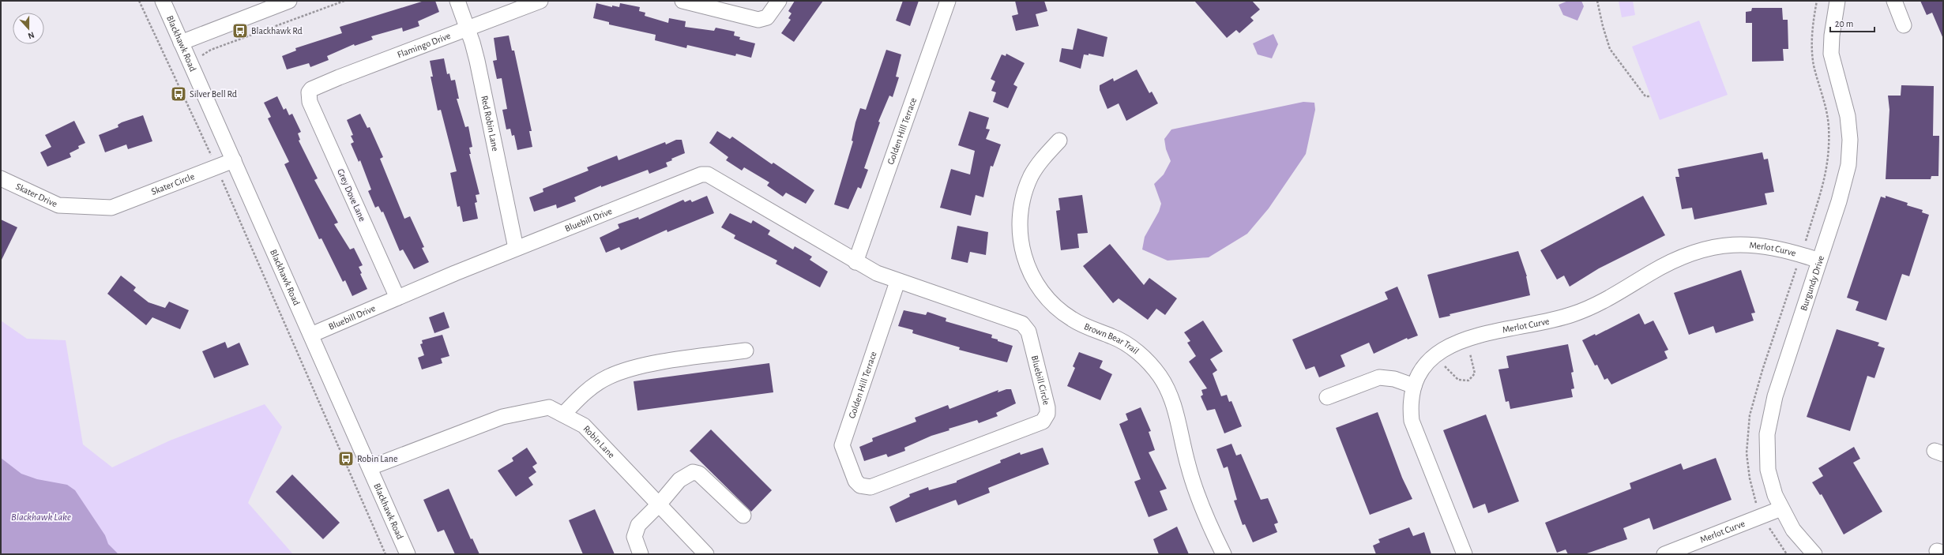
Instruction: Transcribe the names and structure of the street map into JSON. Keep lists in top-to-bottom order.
{
  "streets": {
    "street": [
      "Blackhawk Road",
      "Flamingo Drive",
      "Red Robin Lane",
      "Golden Hill Terrace",
      "Skater Circle",
      "Skater Drive",
      "Grey Dove Lane",
      "Bluebill Drive",
      "Merlot Curve",
      "Burgundy Drive",
      "Brown Bear Trail",
      "Bluebill Circle",
      "Robin Lane"
    ]
  },
  "crossings": [
    ["Blackhawk Road", "Skater Circle"],
    ["Blackhawk Road", "Bluebill Drive"],
    ["Blackhawk Road", "Robin Lane"],
    ["Flamingo Drive", "Red Robin Lane"],
    ["Flamingo Drive", "Grey Dove Lane"],
    ["Red Robin Lane", "Bluebill Drive"],
    ["Golden Hill Terrace", "Bluebill Drive"],
    ["Golden Hill Terrace", "Bluebill Circle"],
    ["Skater Circle", "Skater Drive"],
    ["Grey Dove Lane", "Bluebill Drive"],
    ["Bluebill Drive", "Bluebill Circle"],
    ["Merlot Curve", "Burgundy Drive"]
  ],
  "water": ["Blackhawk Lake"],
  "places": {
    "bus stop": ["Blackhawk Rd", "Silver Bell Rd", "Robin Lane"]
  },
  "scale_bar": "20 m",
  "north": "bottom"
}
